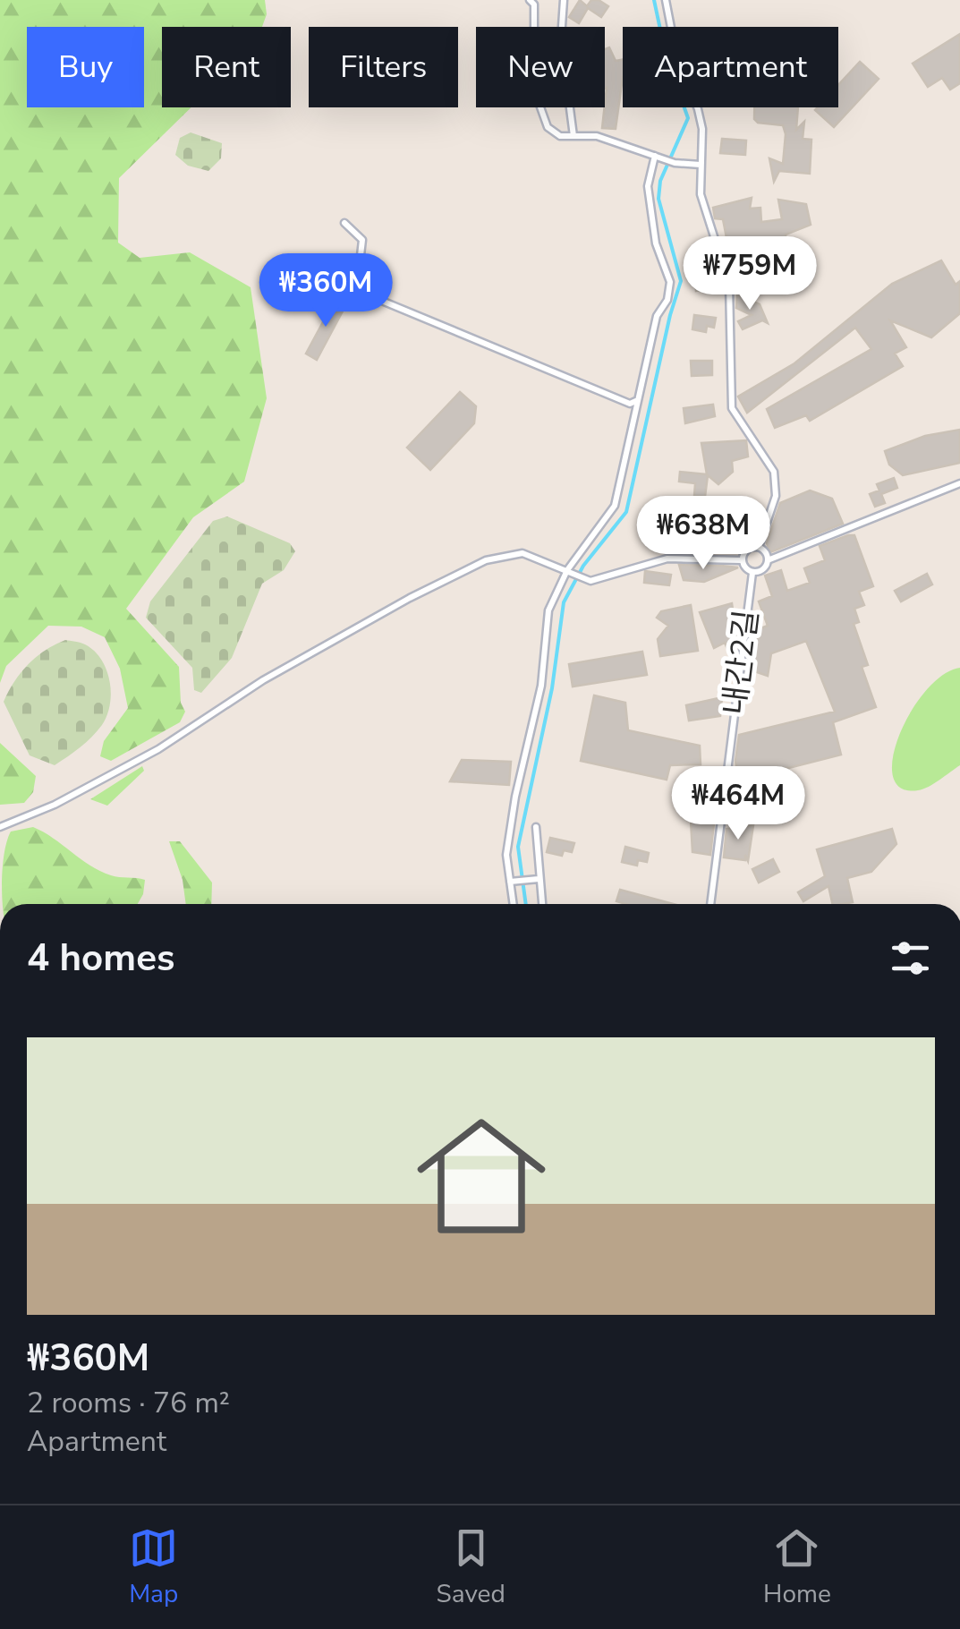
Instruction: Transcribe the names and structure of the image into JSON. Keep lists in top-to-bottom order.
{
  "streets": {
    "lane": ["내간2길"]
  },
  "page": {
    "chip": [
      "Buy",
      "Rent",
      "Filters",
      "New",
      "Apartment"
    ],
    "price": [
      "₩759M",
      "₩360M",
      "₩638M",
      "₩464M"
    ],
    "heading": "4 homes",
    "list": [
      {
        "name": "₩360M",
        "note": "2 rooms · 76 m² · Apartment"
      }
    ],
    "tabs": ["Map", "Saved", "Home"]
  }
}
